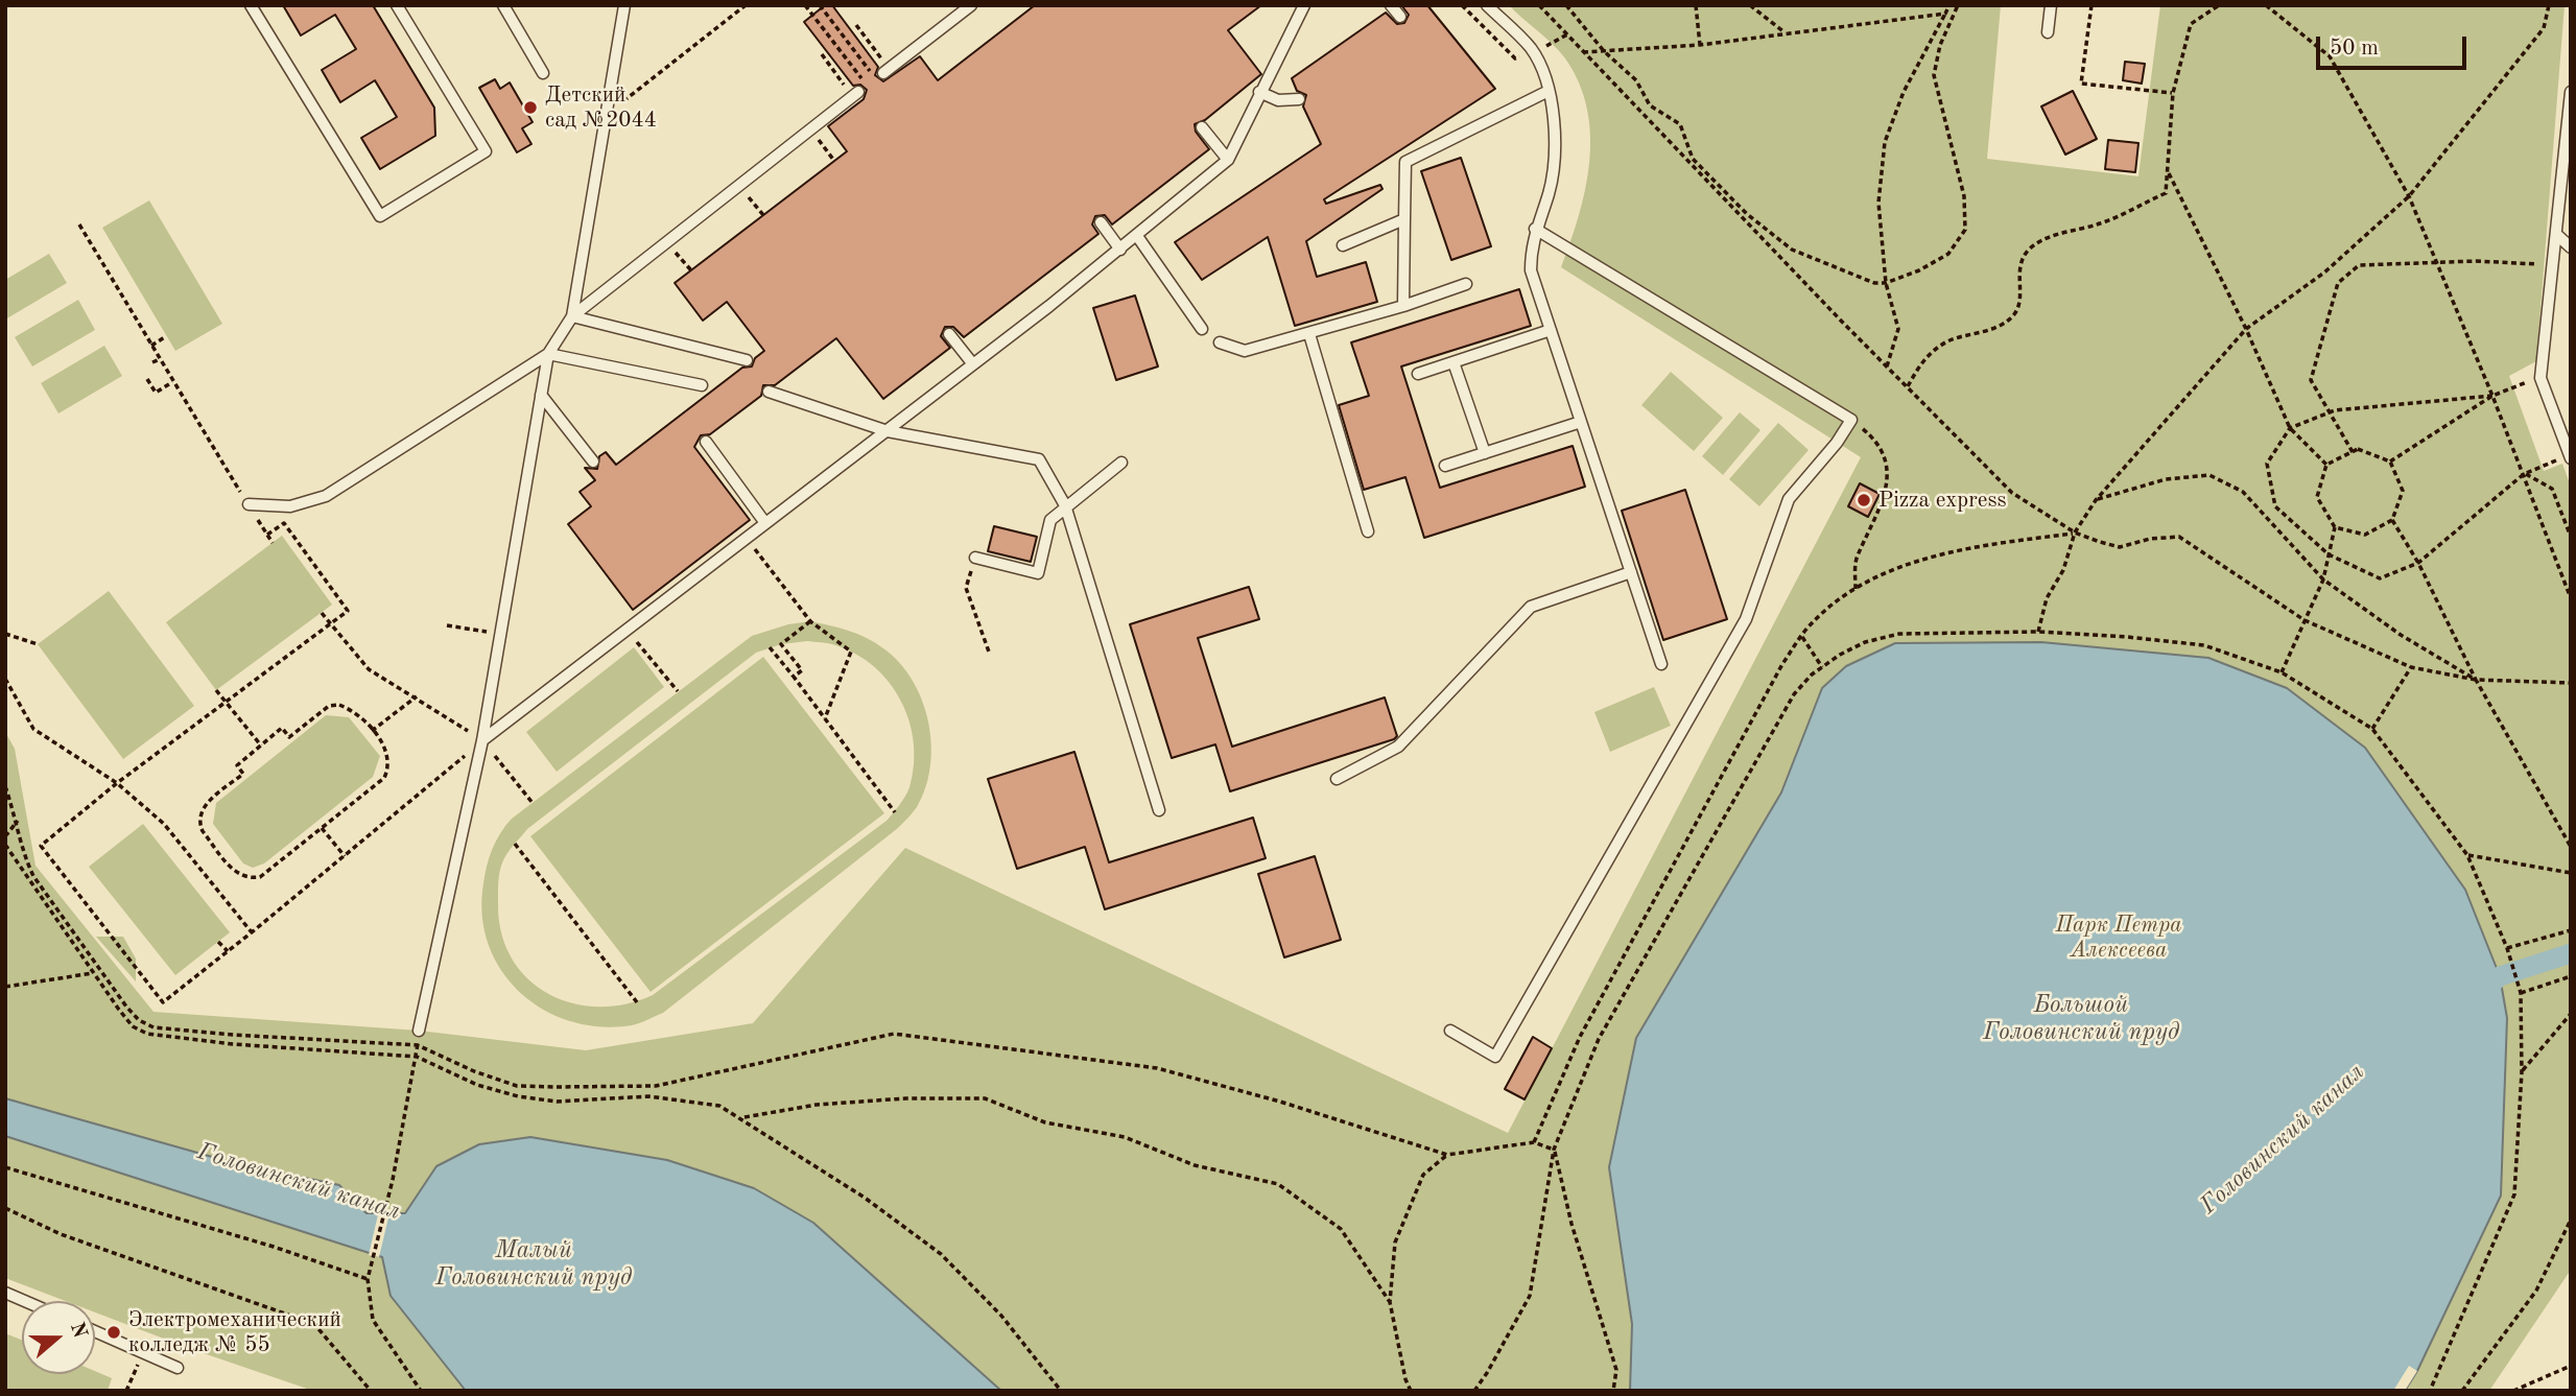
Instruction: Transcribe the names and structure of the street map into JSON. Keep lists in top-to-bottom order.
{
  "water": ["Большой Головинский пруд", "Головинский канал", "Малый Головинский пруд"],
  "parks": ["Парк Петра Алексеева"],
  "places": ["Детский сад №2044", "Pizza express", "Электромеханический колледж № 55"],
  "scale_bar": "50 m",
  "north": "right"
}
